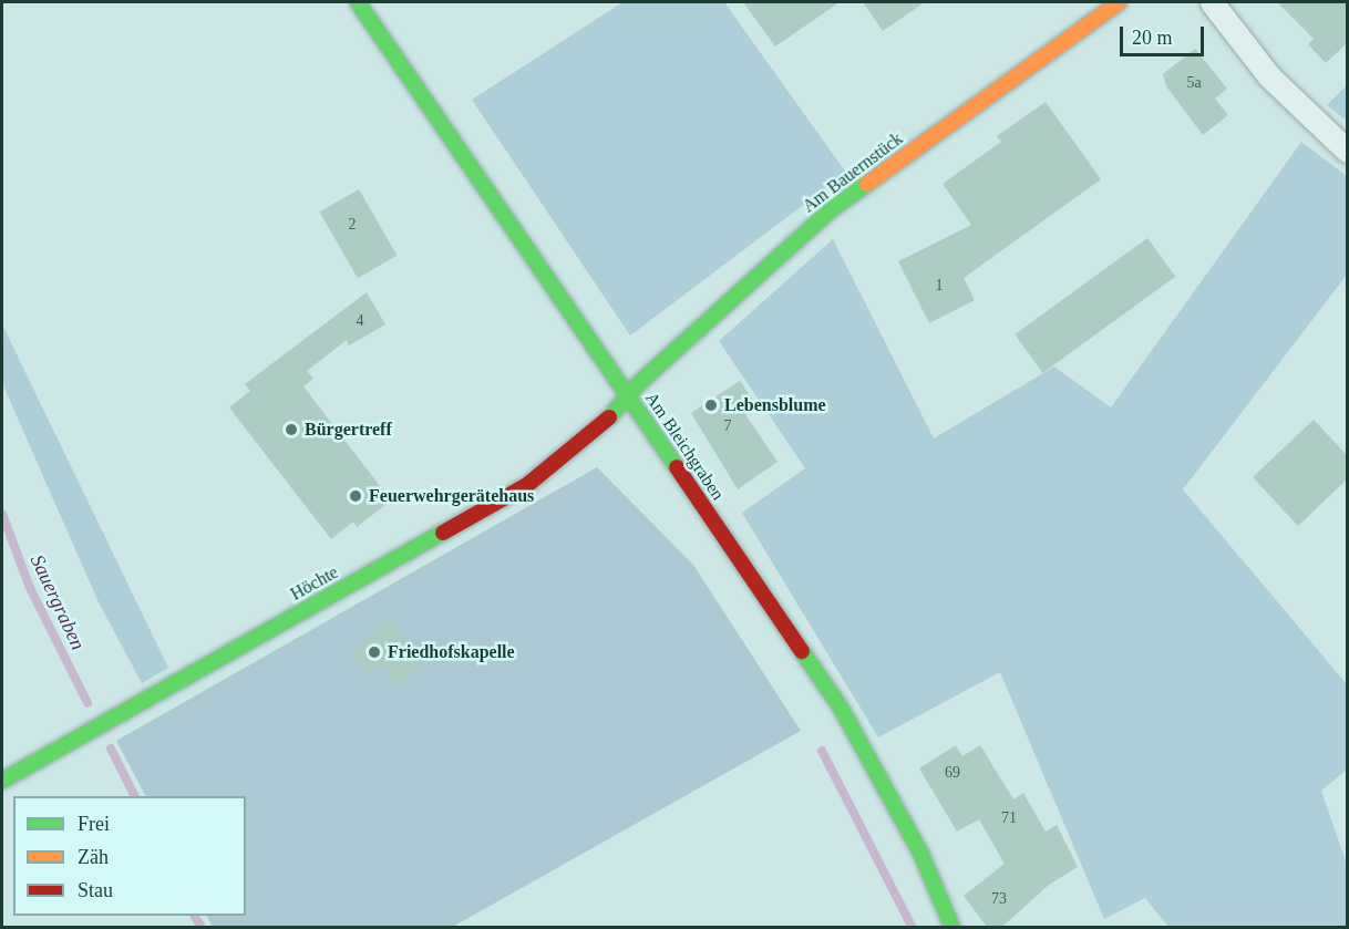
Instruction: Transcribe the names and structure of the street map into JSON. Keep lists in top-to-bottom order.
{
  "streets": {
    "street": ["Am Bauernstück", "Am Bleichgraben", "Höchte"]
  },
  "crossings": [
    ["Am Bauernstück", "Am Bleichgraben"],
    ["Am Bauernstück", "Höchte"],
    ["Am Bleichgraben", "Höchte"]
  ],
  "water": ["Sauergraben"],
  "places": [
    "Lebensblume",
    "Bürgertreff",
    "Feuerwehrgerätehaus",
    "Friedhofskapelle"
  ],
  "house_numbers": [
    "5a",
    "2",
    "1",
    "4",
    "7",
    "69",
    "71",
    "73"
  ],
  "legend": ["Frei", "Zäh", "Stau"],
  "scale_bar": "20 m"
}
